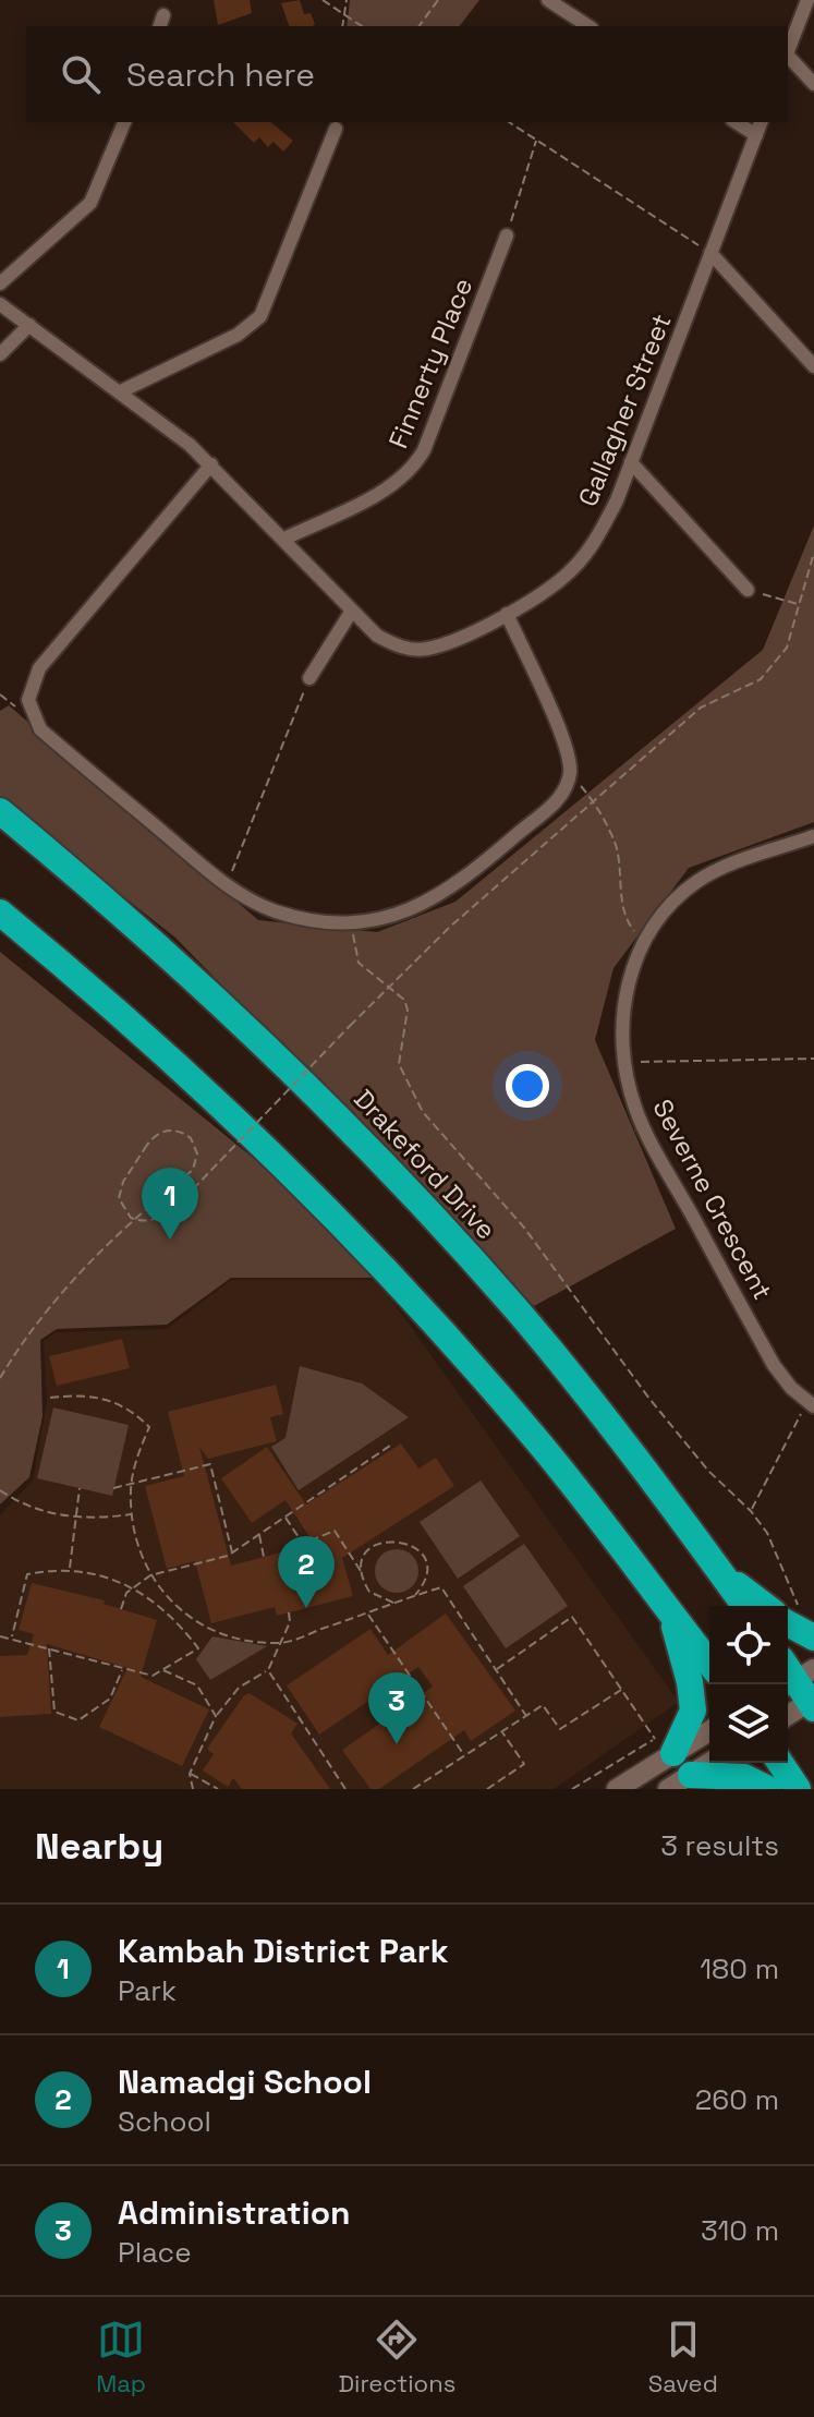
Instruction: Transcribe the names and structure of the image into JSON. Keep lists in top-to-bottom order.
{
  "streets": {
    "highway": ["Drakeford Drive"],
    "street": ["Finnerty Place", "Gallagher Street", "Severne Crescent"]
  },
  "crossings": [
    ["Finnerty Place", "Gallagher Street"]
  ],
  "page": {
    "search": "Search here",
    "pins": ["1", "2", "3"],
    "heading": ["Nearby", "3 results"],
    "list": [
      {
        "mark": "1",
        "name": "Kambah District Park",
        "note": "Park",
        "value": "180 m"
      },
      {
        "mark": "2",
        "name": "Namadgi School",
        "note": "School",
        "value": "260 m"
      },
      {
        "mark": "3",
        "name": "Administration",
        "note": "Place",
        "value": "310 m"
      }
    ],
    "nav": ["Map", "Directions", "Saved"]
  }
}
